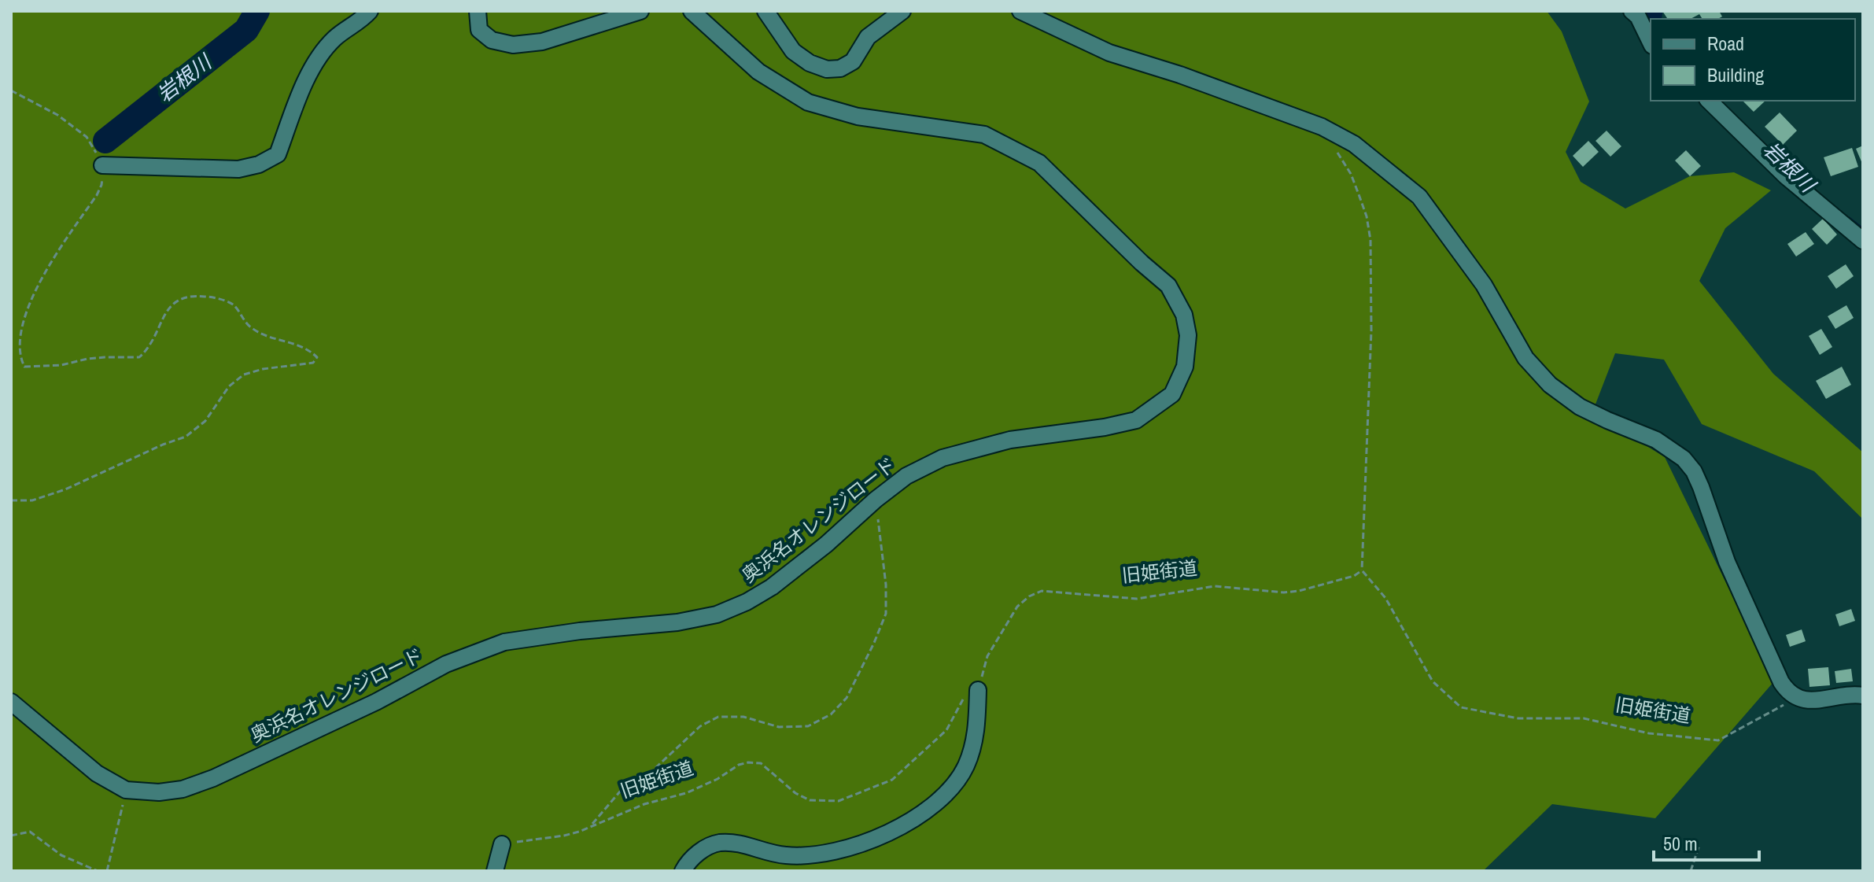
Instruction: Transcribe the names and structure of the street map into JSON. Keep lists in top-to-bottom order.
{
  "streets": {
    "street": ["奥浜名オレンジロード"],
    "path": ["旧姫街道"]
  },
  "water": ["岩根川"],
  "legend": ["Road", "Building"],
  "scale_bar": "50 m"
}
